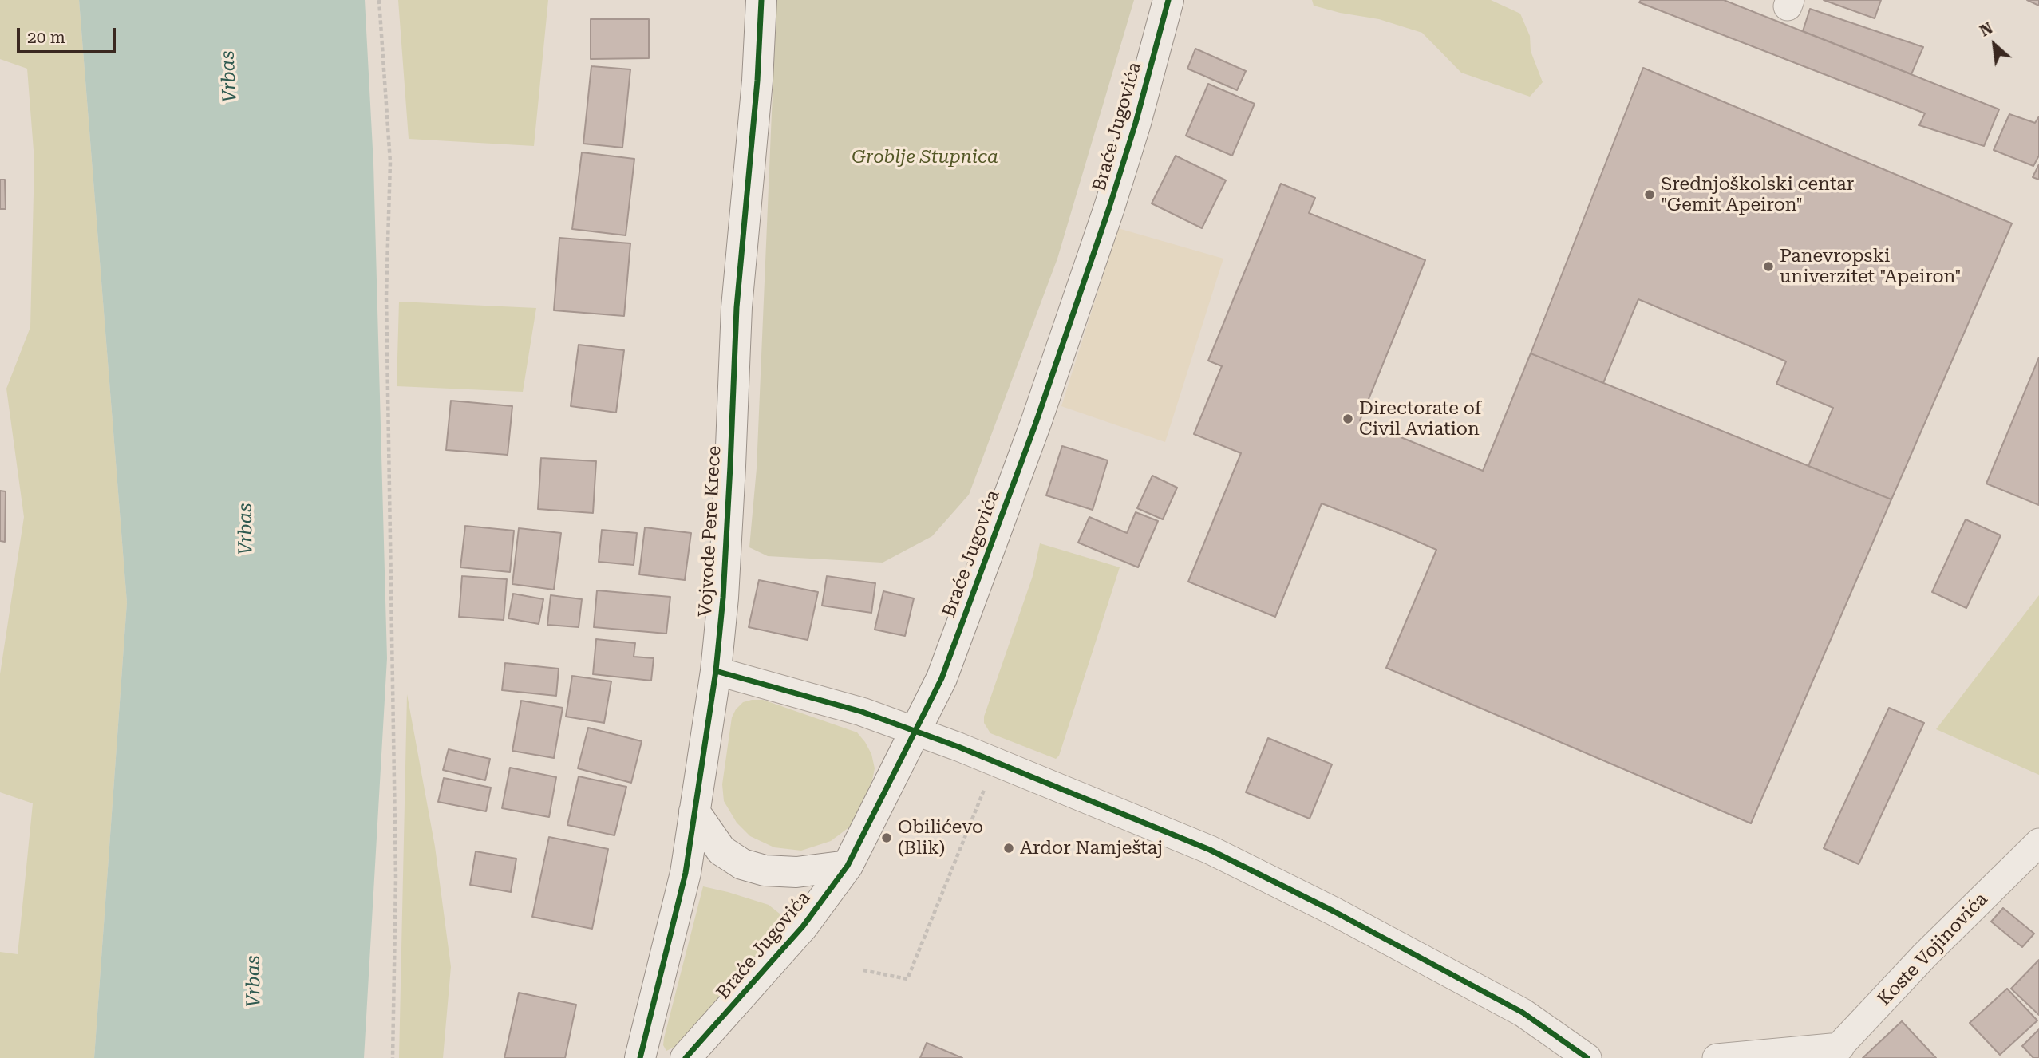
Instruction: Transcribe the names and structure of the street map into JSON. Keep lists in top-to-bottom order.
{
  "streets": {
    "street": ["Braće Jugovića", "Vojvode Pere Krece", "Koste Vojinovića"]
  },
  "water": ["Vrbas"],
  "parks": ["Groblje Stupnica"],
  "places": [
    "Srednjoškolski centar \"Gemit Apeiron\"",
    "Panevropski univerzitet \"Apeiron\"",
    "Directorate of Civil Aviation",
    "Obilićevo (Blik)",
    "Ardor Namještaj"
  ],
  "scale_bar": "20 m",
  "north": "top left"
}
